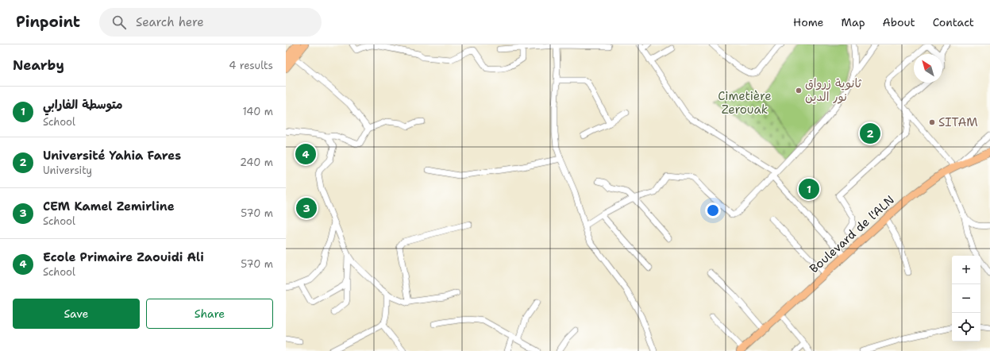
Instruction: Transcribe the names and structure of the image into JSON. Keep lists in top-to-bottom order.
{
  "streets": {
    "main road": ["Boulevard de l'ALN"]
  },
  "parks": ["Cimetière Zerouak"],
  "places": ["ثانوية زرواق نور الدين", "SITAM"],
  "north": "top left",
  "page": {
    "header": "Pinpoint",
    "search": "Search here",
    "nav": [
      "Home",
      "Map",
      "About",
      "Contact"
    ],
    "heading": ["Nearby", "4 results"],
    "list": [
      {
        "mark": "1",
        "name": "متوسطة الفارابي",
        "note": "School",
        "value": "140 m"
      },
      {
        "mark": "2",
        "name": "Université Yahia Fares",
        "note": "University",
        "value": "240 m"
      },
      {
        "mark": "3",
        "name": "CEM Kamel Zemirline",
        "note": "School",
        "value": "570 m"
      },
      {
        "mark": "4",
        "name": "Ecole Primaire Zaouidi Ali",
        "note": "School",
        "value": "570 m"
      }
    ],
    "pins": [
      "2",
      "4",
      "1",
      "3"
    ],
    "map_buttons": ["+", "−"],
    "buttons": ["Save", "Share"]
  }
}
